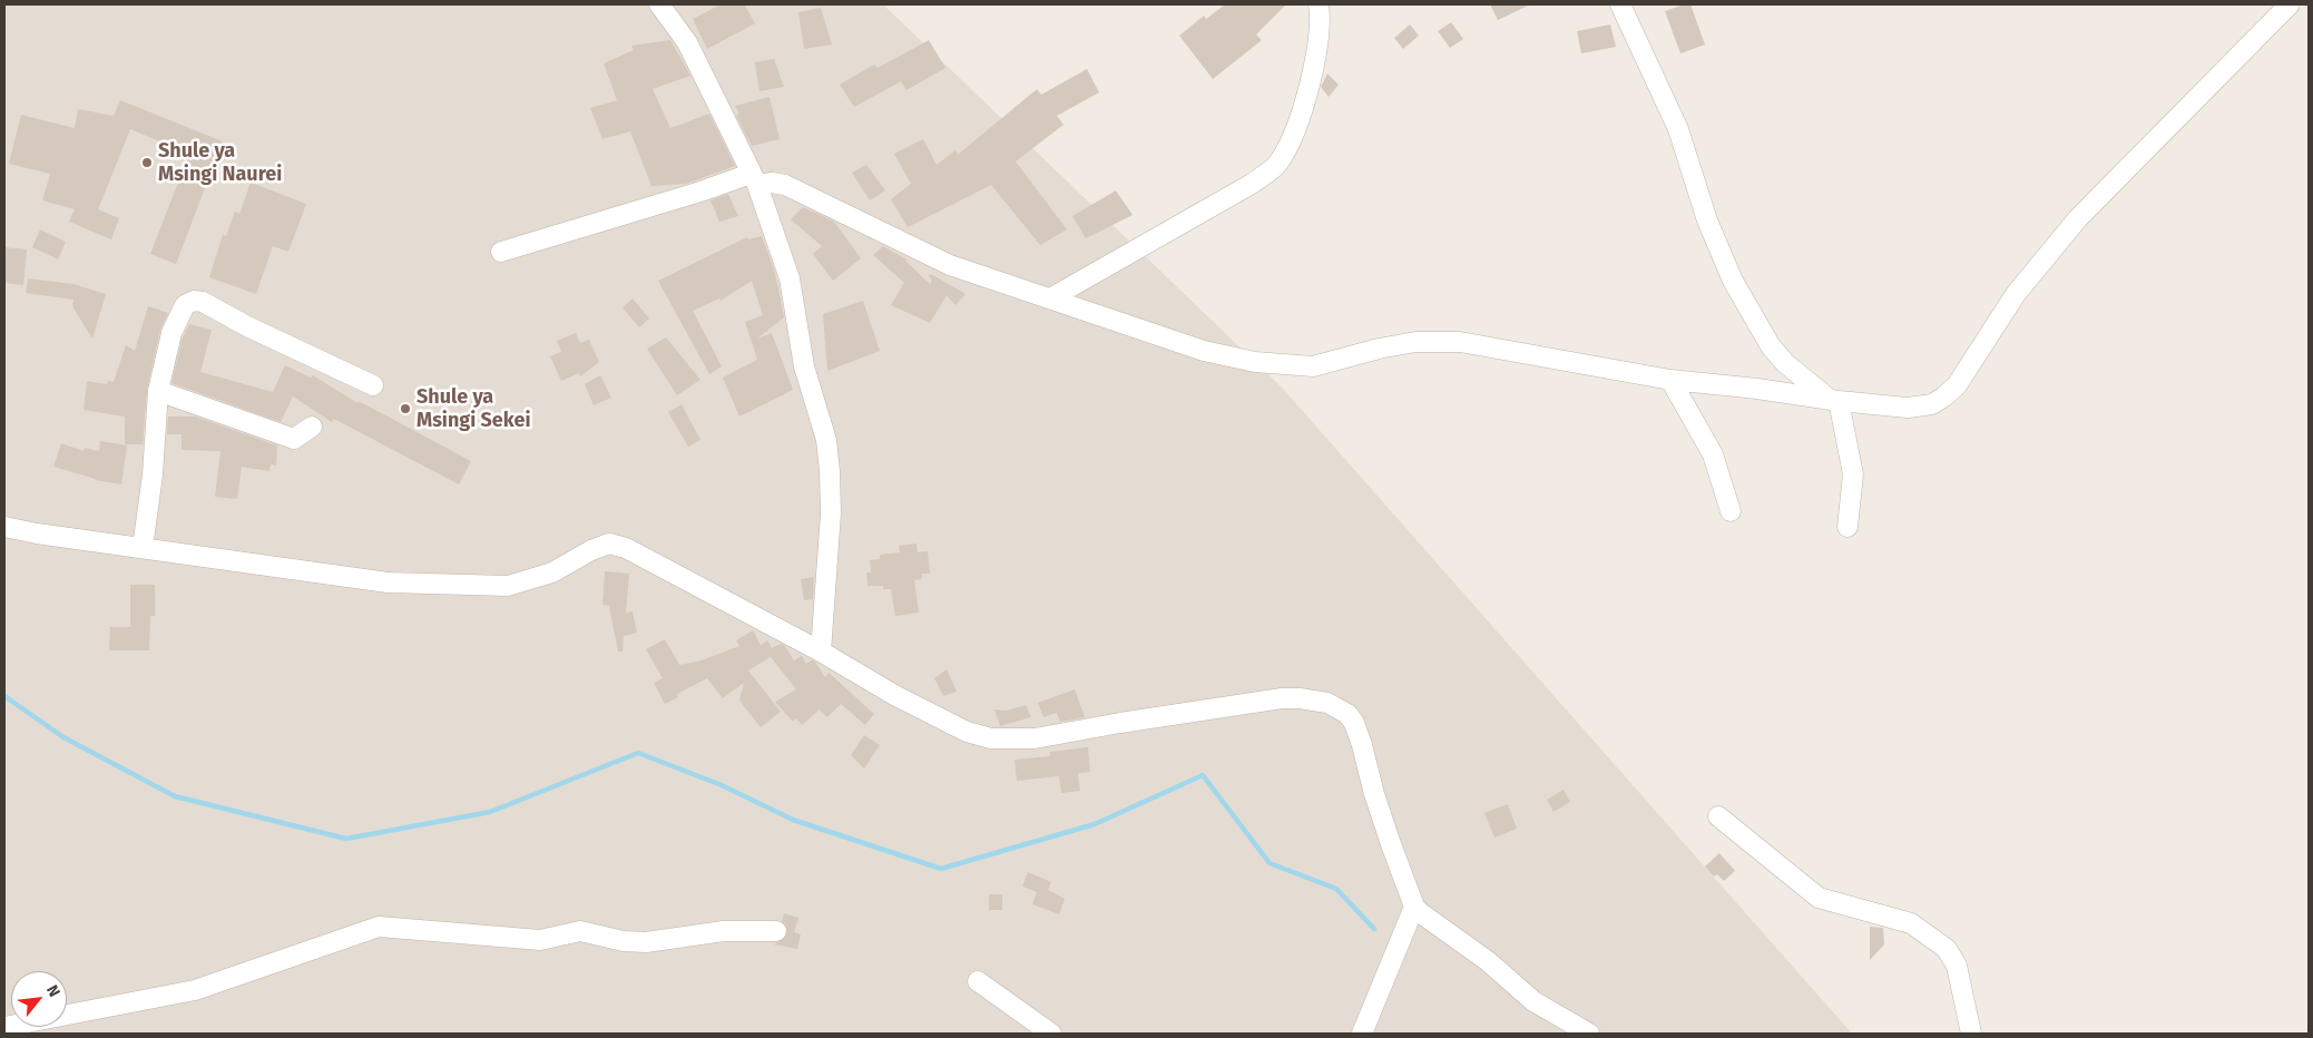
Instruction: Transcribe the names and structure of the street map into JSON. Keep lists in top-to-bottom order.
{
  "places": ["Shule ya Msingi Naurei", "Shule ya Msingi Sekei"],
  "north": "top right"
}
